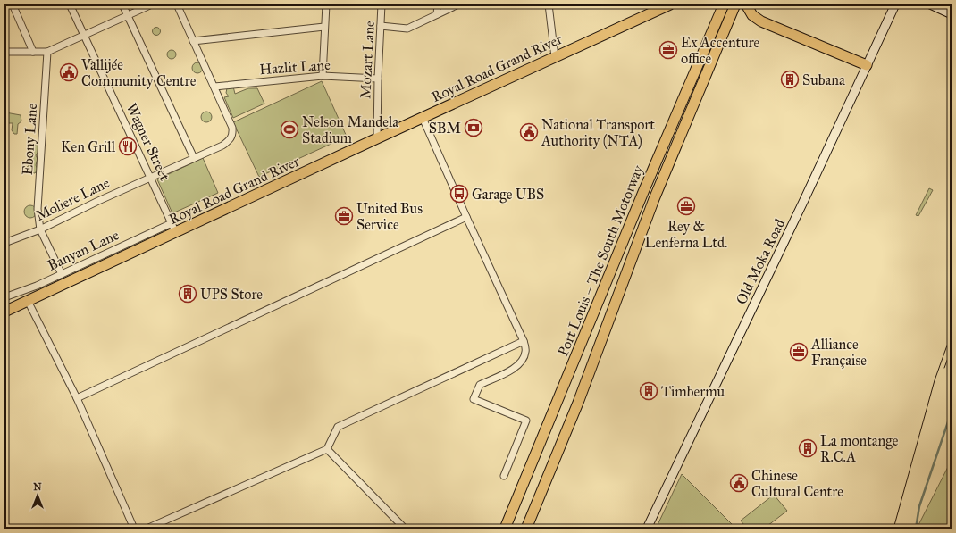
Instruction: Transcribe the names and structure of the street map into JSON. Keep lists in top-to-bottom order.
{
  "streets": {
    "main road": ["Royal Road Grand River", "Port Louis – The South Motorway", "Old Moka Road"],
    "street": [
      "Mozart Lane",
      "Hazlit Lane",
      "Ebony Lane",
      "Wagner Street",
      "Moliere Lane",
      "Banyan Lane"
    ]
  },
  "crossings": [
    ["Mozart Lane", "Hazlit Lane"],
    ["Mozart Lane", "Royal Road Grand River"],
    ["Hazlit Lane", "Moliere Lane"],
    ["Royal Road Grand River", "Wagner Street"],
    ["Ebony Lane", "Moliere Lane"],
    ["Ebony Lane", "Banyan Lane"],
    ["Wagner Street", "Moliere Lane"],
    ["Wagner Street", "Banyan Lane"]
  ],
  "places": {
    "office": [
      "Ex Accenture office",
      "Rey & Lenferna Ltd.",
      "United Bus Service",
      "Alliance Française"
    ],
    "public building": ["Vallijée Community Centre", "National Transport Authority (NTA)", "Chinese Cultural Centre"],
    "building": [
      "Subana",
      "UPS Store",
      "Timbermu",
      "La montange R.C.A"
    ],
    "bank": ["SBM"],
    "sports": ["Nelson Mandela Stadium"],
    "restaurant": ["Ken Grill"],
    "bus stop": ["Garage UBS"]
  },
  "north": "top"
}
